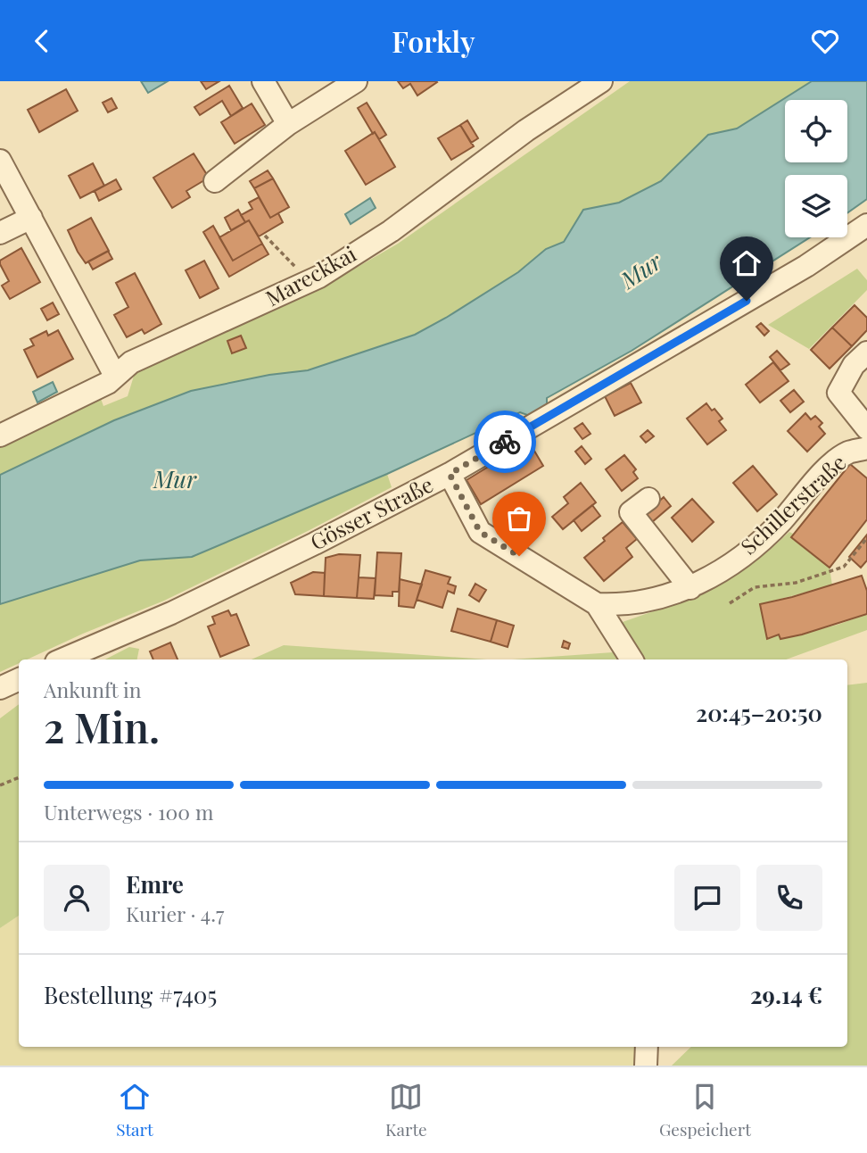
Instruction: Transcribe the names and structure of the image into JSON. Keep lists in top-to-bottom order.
{
  "streets": {
    "street": ["Mareckkai", "Schillerstraße", "Gösser Straße"]
  },
  "water": ["Mur"],
  "page": {
    "header": "Forkly",
    "heading": ["2 Min.", "Ankunft in", "20:45–20:50"],
    "panel": [
      "Emre",
      "Kurier · 4.7",
      "Bestellung #7405",
      "29.14 €"
    ],
    "bar": "Unterwegs · 100 m",
    "tabs": ["Start", "Karte", "Gespeichert"]
  }
}
